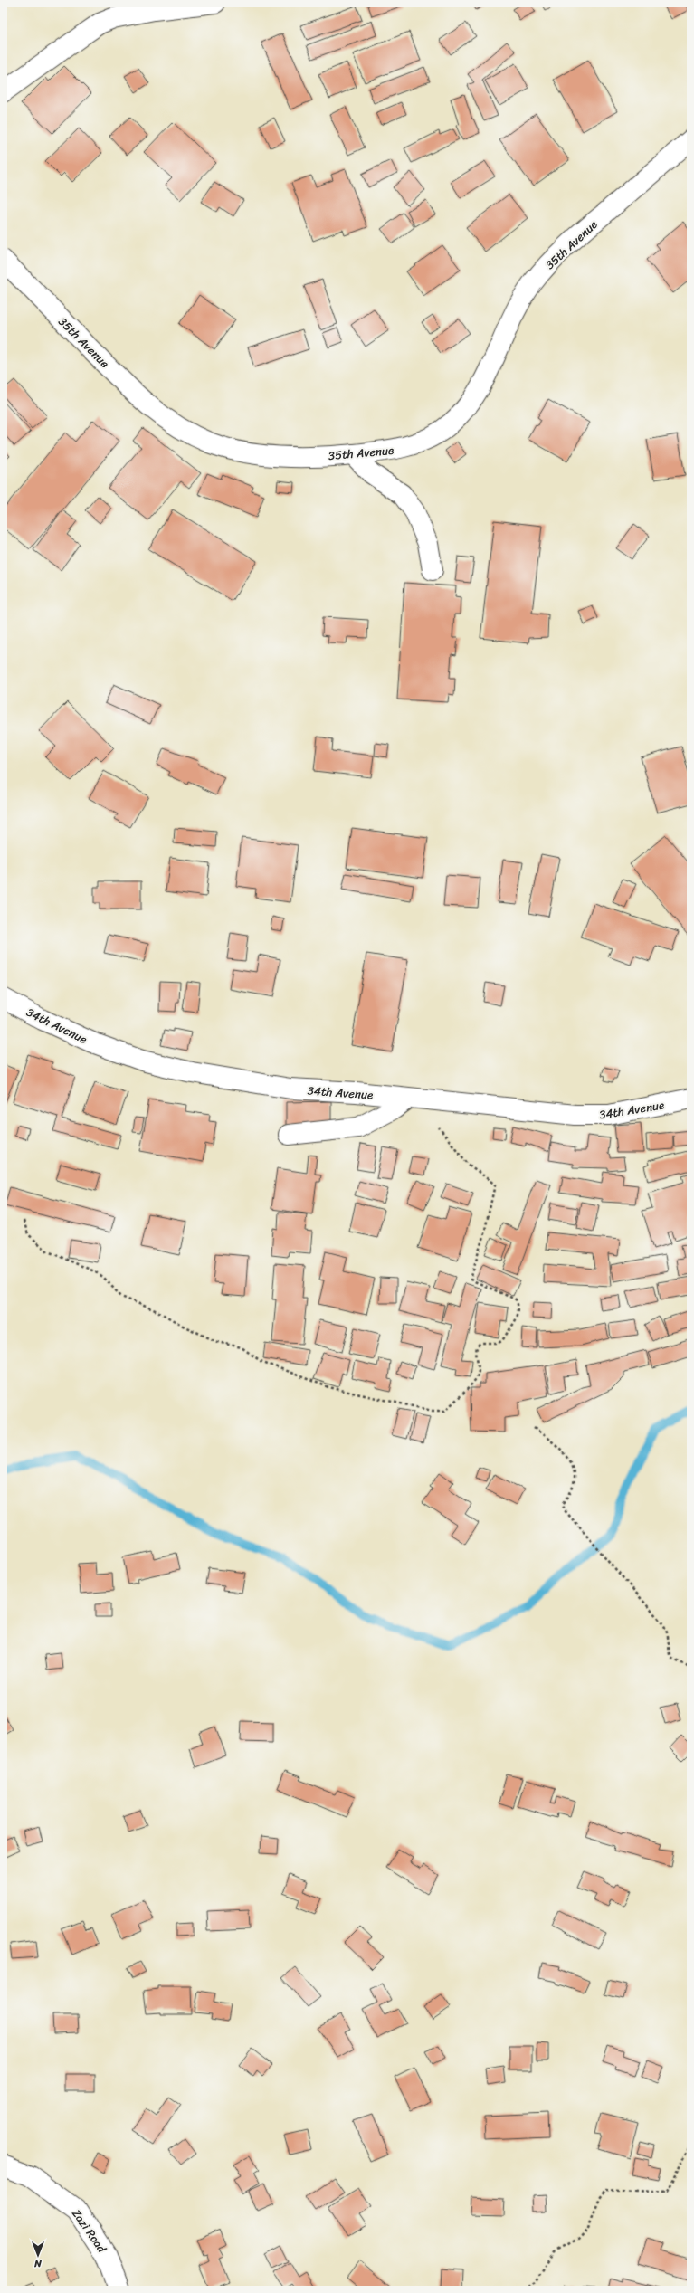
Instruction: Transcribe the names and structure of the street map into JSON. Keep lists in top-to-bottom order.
{
  "streets": {
    "street": ["35th Avenue", "34th Avenue", "Zazi Road"]
  },
  "north": "bottom"
}
